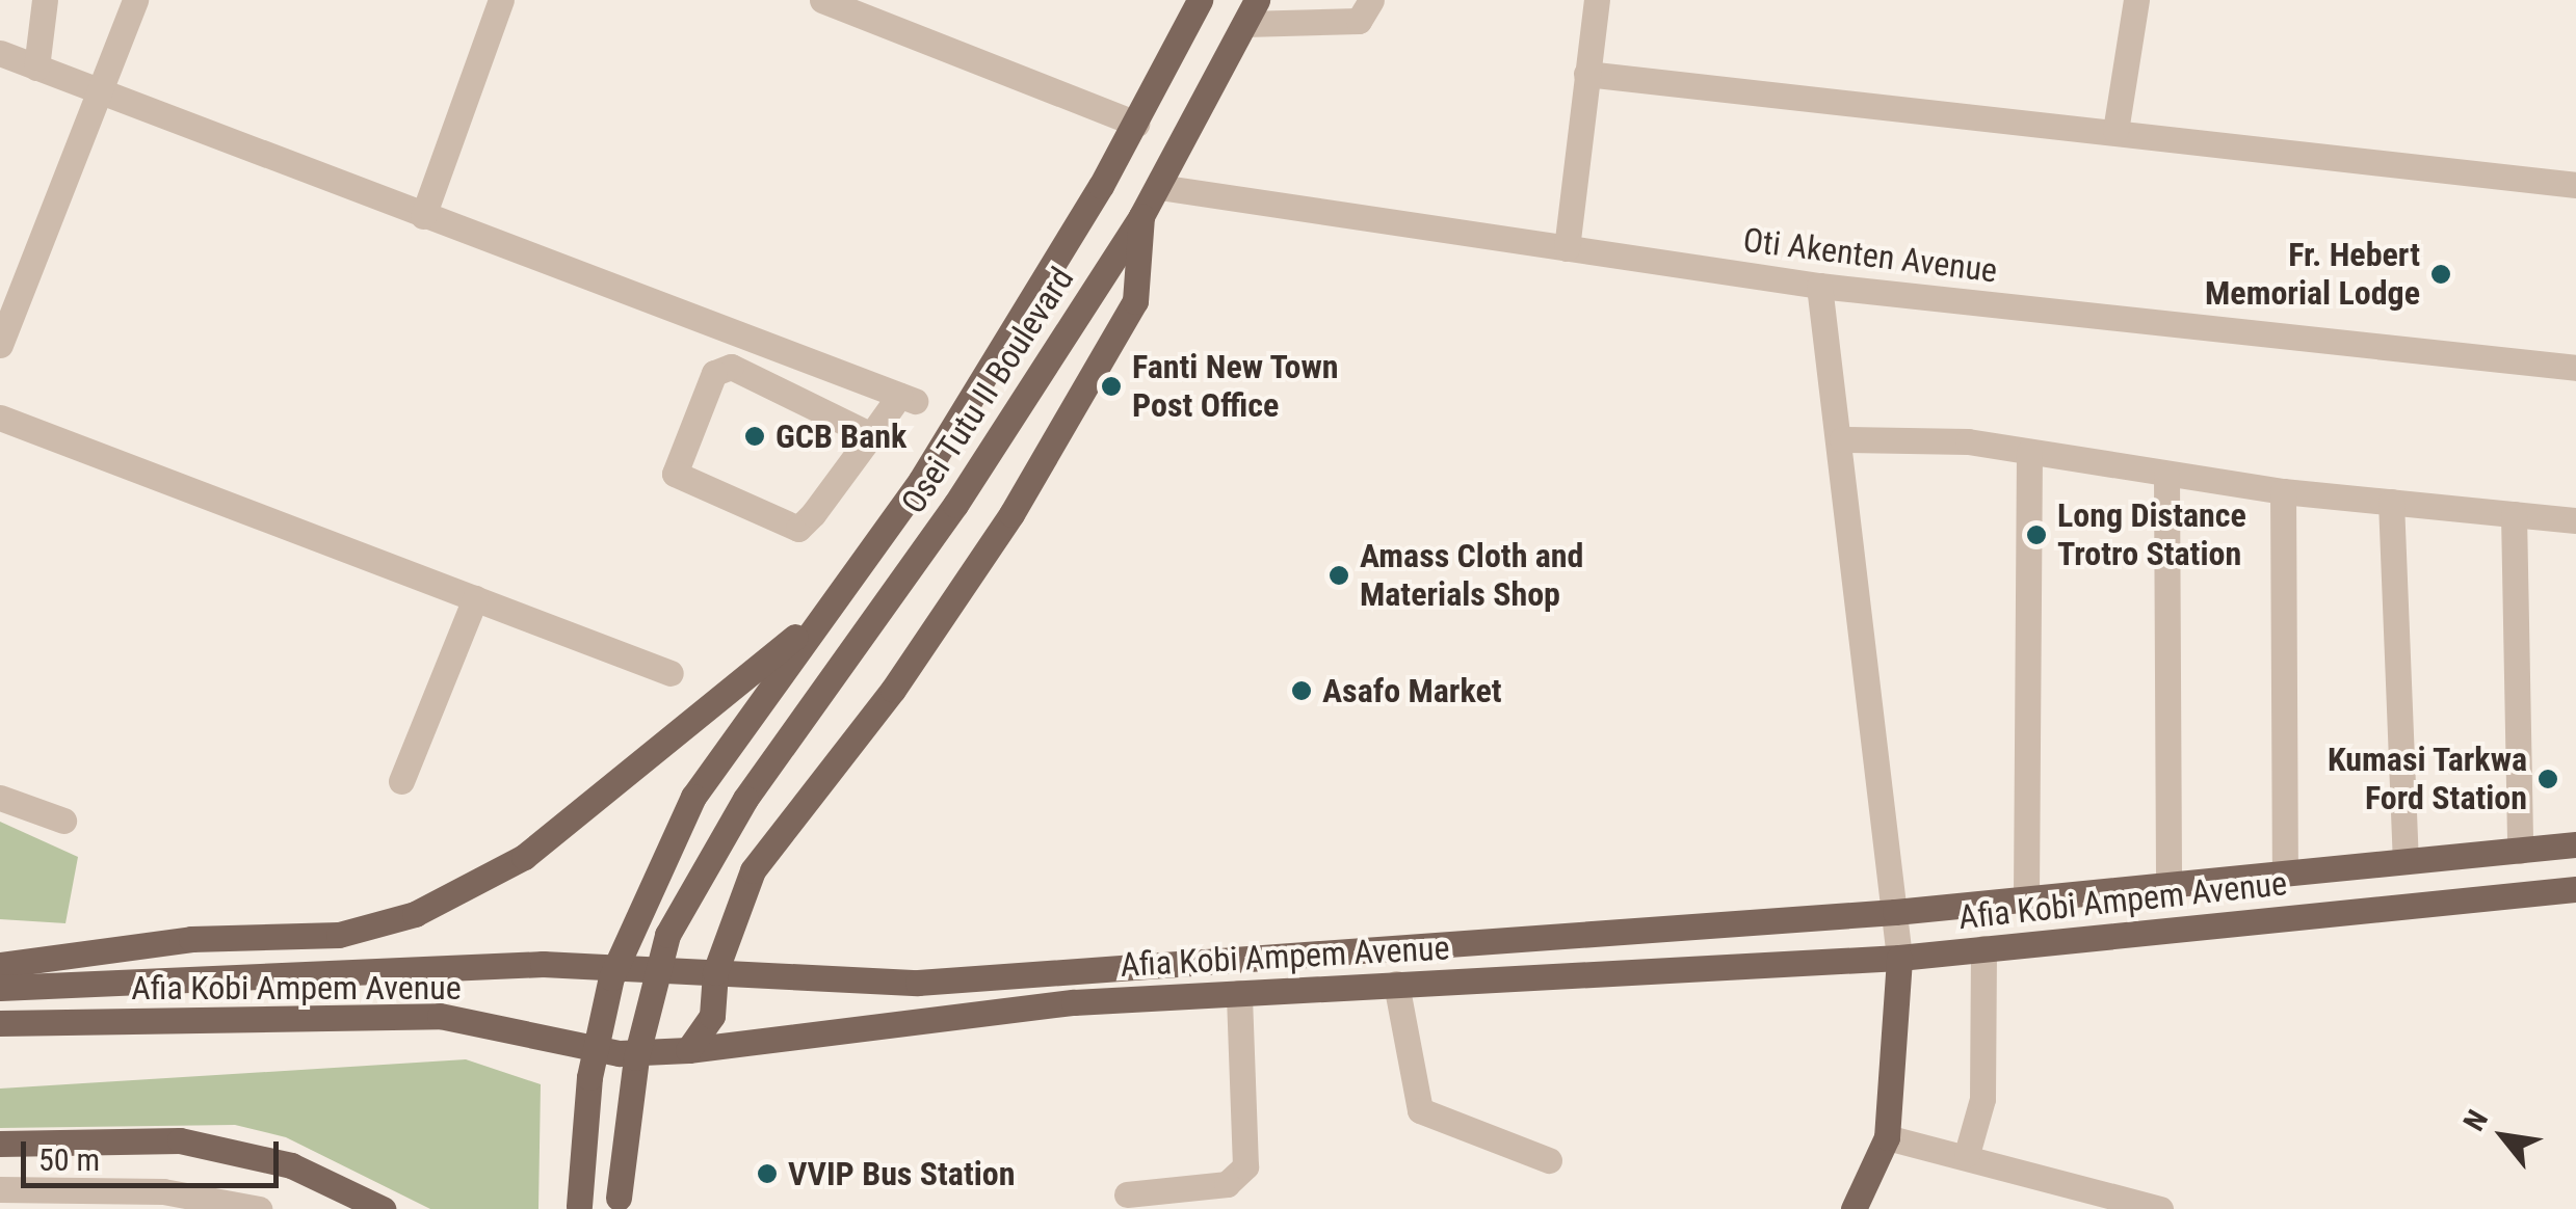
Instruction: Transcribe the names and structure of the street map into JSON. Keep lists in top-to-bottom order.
{
  "streets": {
    "main road": ["Osei Tutu II Boulevard", "Afia Kobi Ampem Avenue"],
    "street": ["Oti Akenten Avenue"]
  },
  "crossings": [
    ["Oti Akenten Avenue", "Osei Tutu II Boulevard"]
  ],
  "places": [
    "Fr. Hebert Memorial Lodge",
    "Fanti New Town Post Office",
    "GCB Bank",
    "Long Distance Trotro Station",
    "Amass Cloth and Materials Shop",
    "Asafo Market",
    "Kumasi Tarkwa Ford Station",
    "VVIP Bus Station"
  ],
  "scale_bar": "50 m",
  "north": "top left"
}
